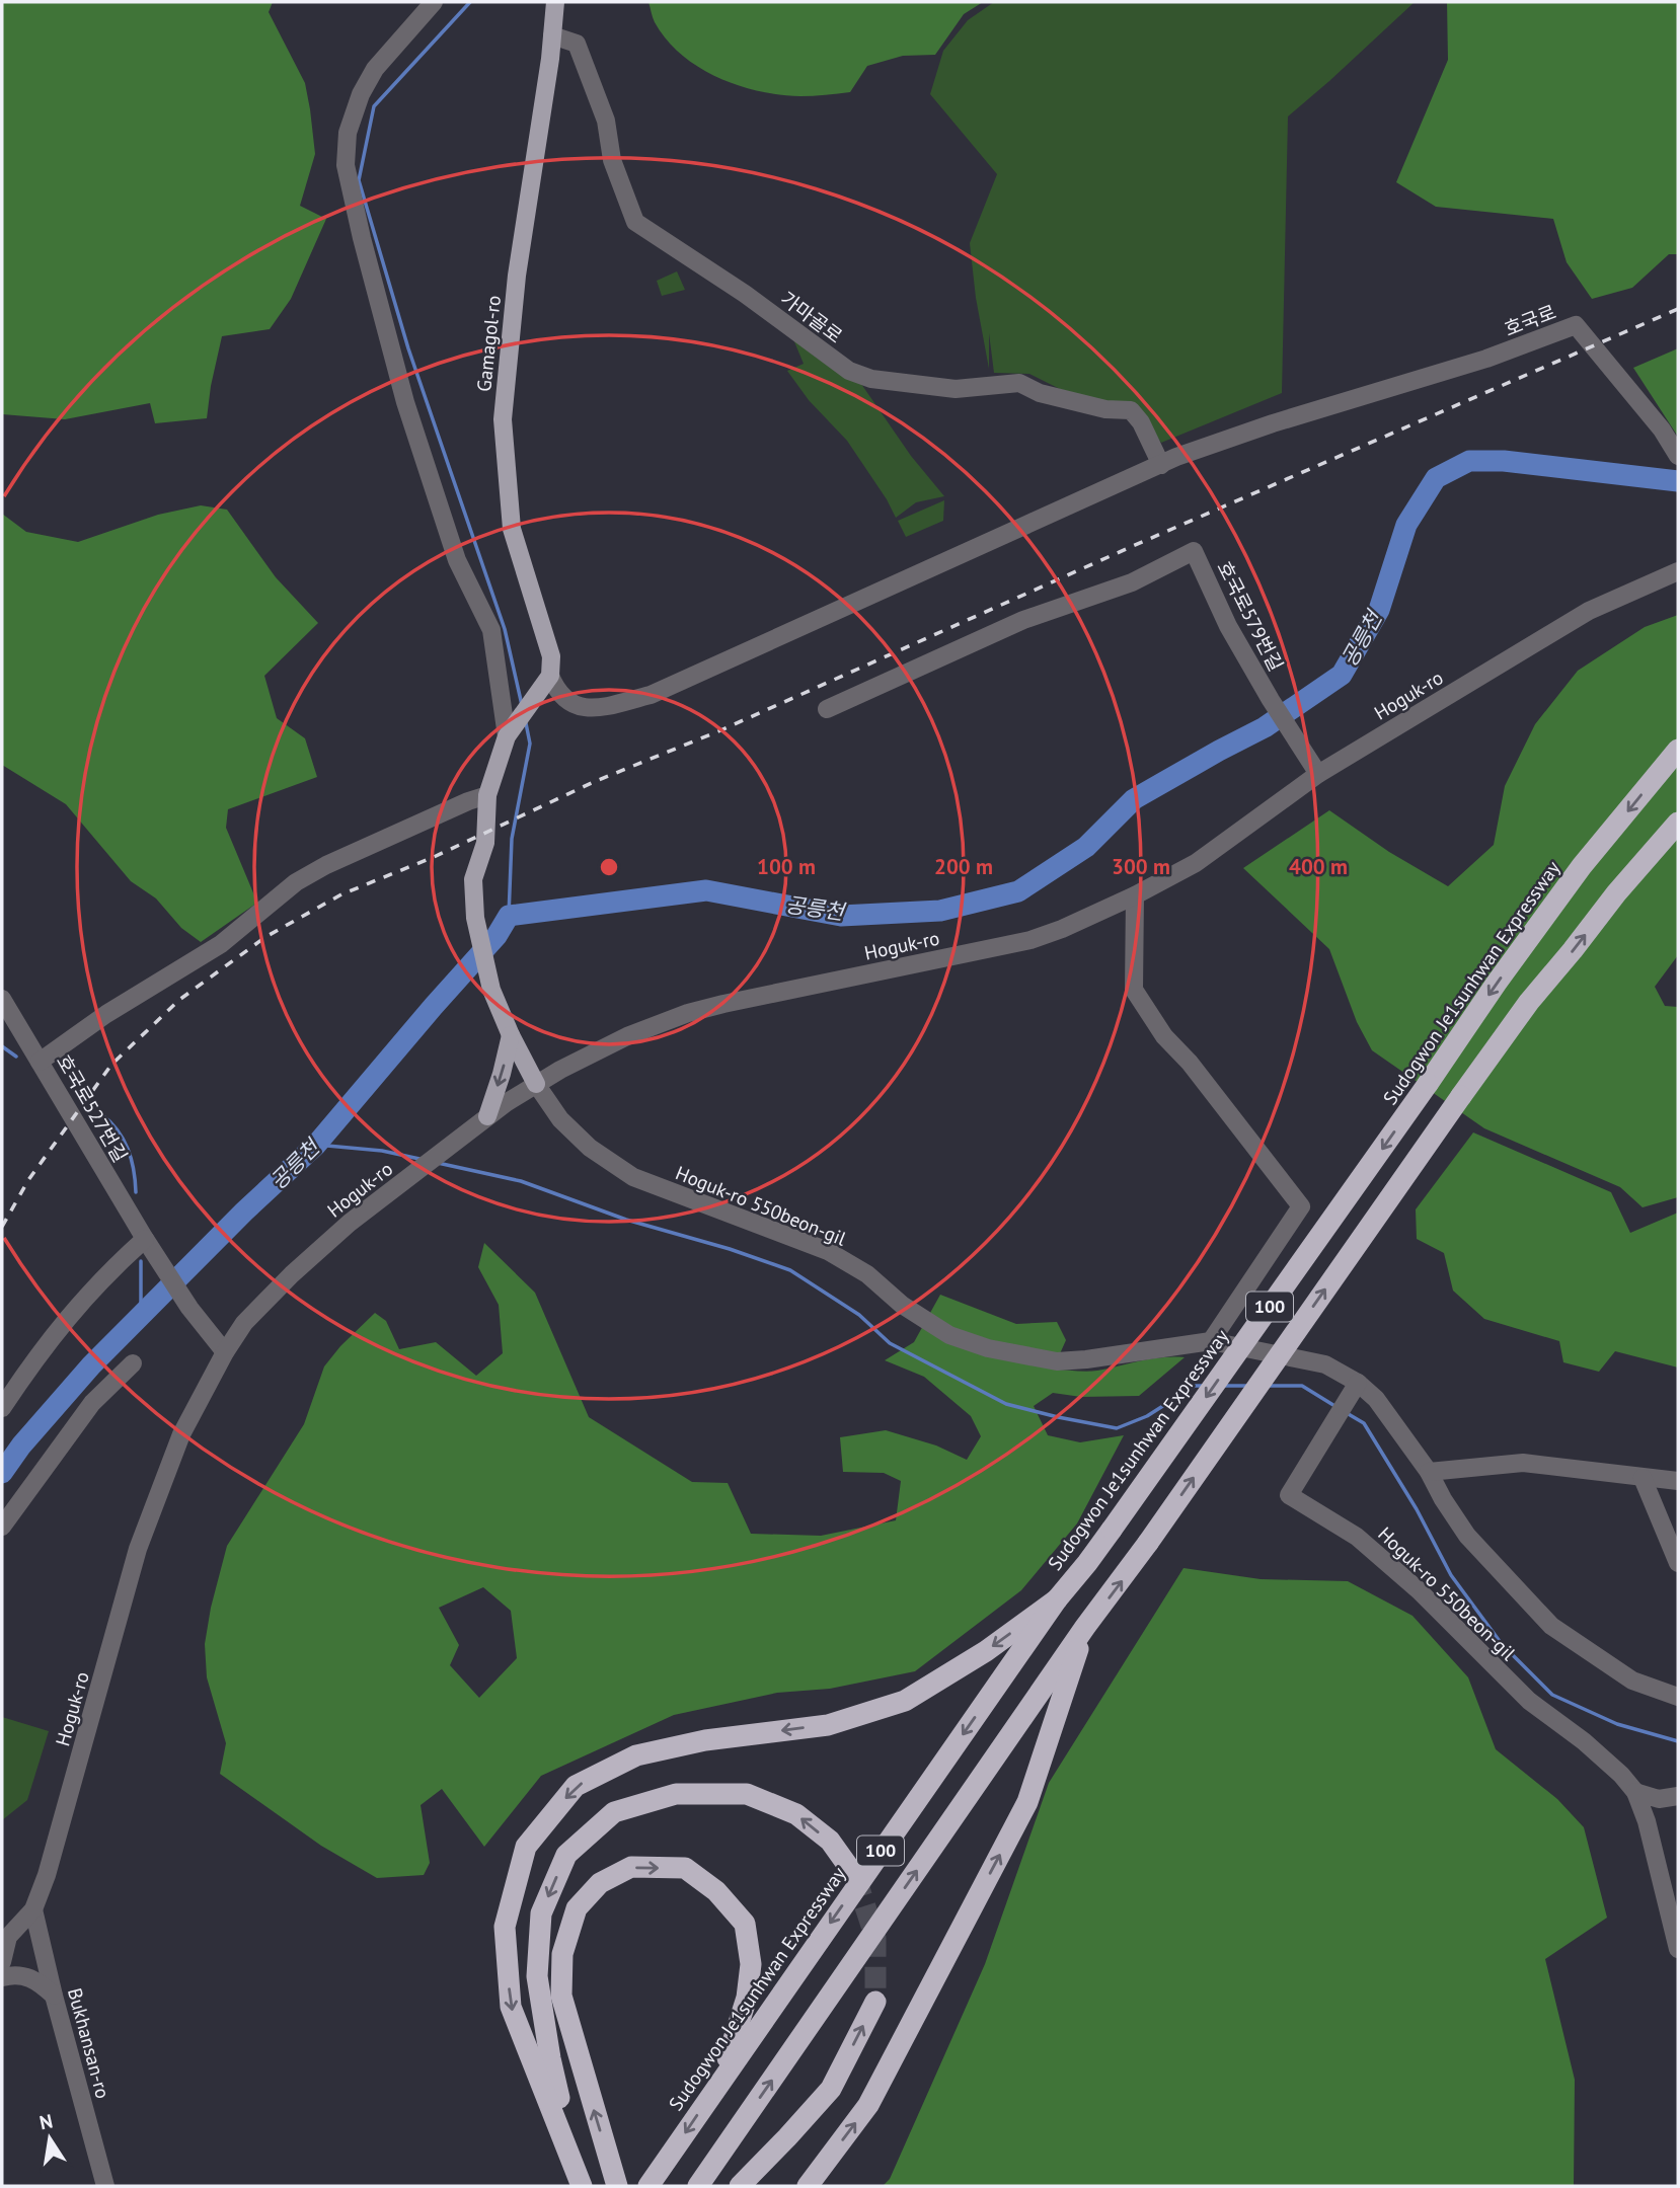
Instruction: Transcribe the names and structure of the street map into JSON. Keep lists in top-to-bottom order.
{
  "streets": {
    "highway": ["Sudogwon Je1sunhwan Expressway", "100"],
    "main road": ["Gamagol-ro"],
    "street": [
      "가마골로",
      "호국로",
      "호국로579번길",
      "Hoguk-ro",
      "호국로527번길",
      "Hoguk-ro 550beon-gil",
      "Bukhansan-ro"
    ]
  },
  "crossings": [
    ["가마골로", "호국로"],
    ["가마골로", "Gamagol-ro"],
    ["호국로579번길", "Hoguk-ro"],
    ["Hoguk-ro", "호국로527번길"],
    ["Hoguk-ro", "Hoguk-ro 550beon-gil"],
    ["Hoguk-ro", "Bukhansan-ro"]
  ],
  "water": ["공릉천"],
  "north": "top",
  "rings": [
    "100 m",
    "200 m",
    "300 m",
    "400 m"
  ]
}
